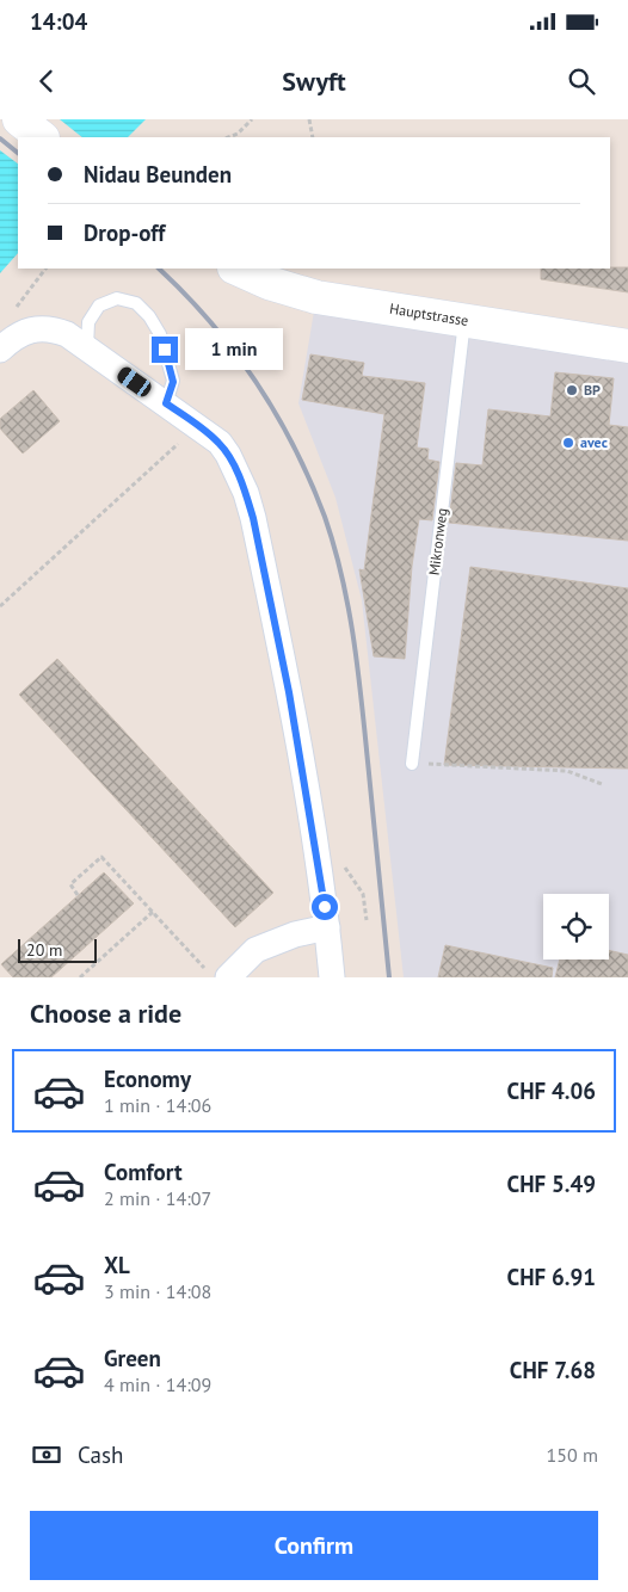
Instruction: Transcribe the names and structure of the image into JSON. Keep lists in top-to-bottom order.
{
  "streets": {
    "main road": ["Hauptstrasse"],
    "lane": ["Mikronweg"]
  },
  "crossings": [
    ["Hauptstrasse", "Mikronweg"]
  ],
  "places": ["BP", "avec"],
  "scale_bar": "20 m",
  "page": {
    "status": "14:04",
    "header": "Swyft",
    "banner": ["Nidau Beunden", "Drop-off"],
    "bubble": "1 min",
    "scale": "20 m",
    "heading": "Choose a ride",
    "list": [
      {
        "name": "Economy",
        "note": "1 min · 14:06",
        "value": "CHF 4.06"
      },
      {
        "name": "Comfort",
        "note": "2 min · 14:07",
        "value": "CHF 5.49"
      },
      {
        "name": "XL",
        "note": "3 min · 14:08",
        "value": "CHF 6.91"
      },
      {
        "name": "Green",
        "note": "4 min · 14:09",
        "value": "CHF 7.68"
      }
    ],
    "pay": ["Cash", "150 m"],
    "buttons": "Confirm"
  }
}
